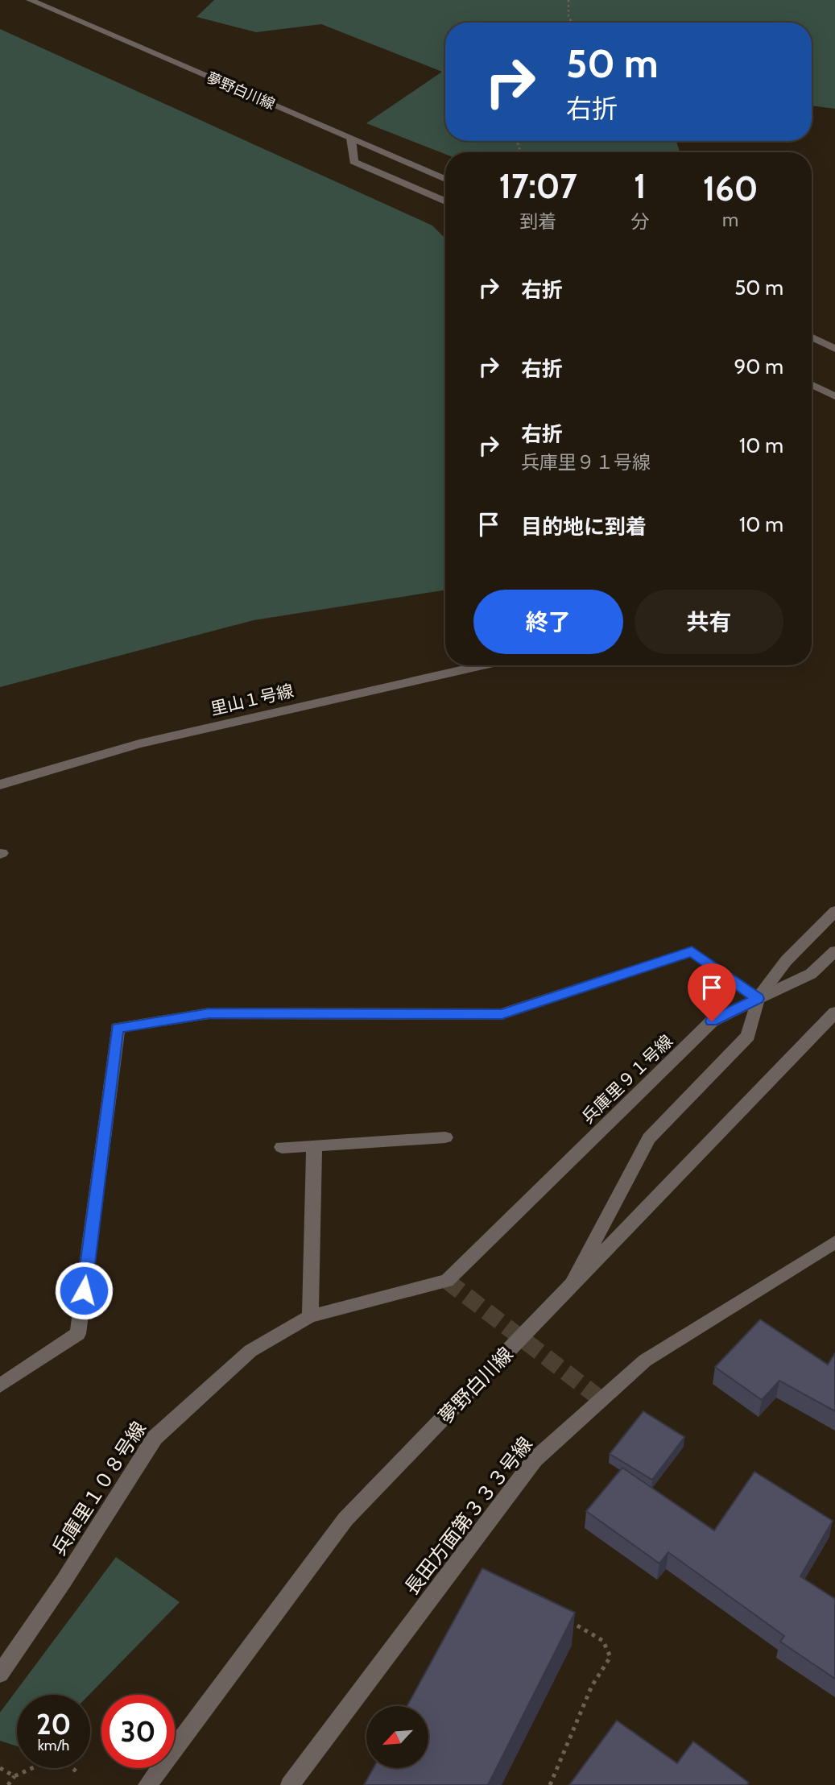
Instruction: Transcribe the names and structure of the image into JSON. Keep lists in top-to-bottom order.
{
  "streets": {
    "street": [
      "夢野白川線",
      "里山１号線",
      "兵庫里９１号線",
      "兵庫里１０８号線",
      "長田方面第３３３号線"
    ]
  },
  "crossings": [
    ["兵庫里９１号線", "兵庫里１０８号線"]
  ],
  "north": "bottom left",
  "page": {
    "turn": ["50 m", "右折"],
    "eta": [
      "17:07",
      "到着",
      "1",
      "分",
      "160",
      "m"
    ],
    "list": [
      {
        "name": "右折",
        "value": "50 m"
      },
      {
        "name": "右折",
        "value": "90 m"
      },
      {
        "name": "右折",
        "note": "兵庫里９１号線",
        "value": "10 m"
      },
      {
        "name": "目的地に到着",
        "value": "10 m"
      }
    ],
    "buttons": ["終了", "共有"],
    "speed": "20 km/h",
    "limit": "30"
  }
}
